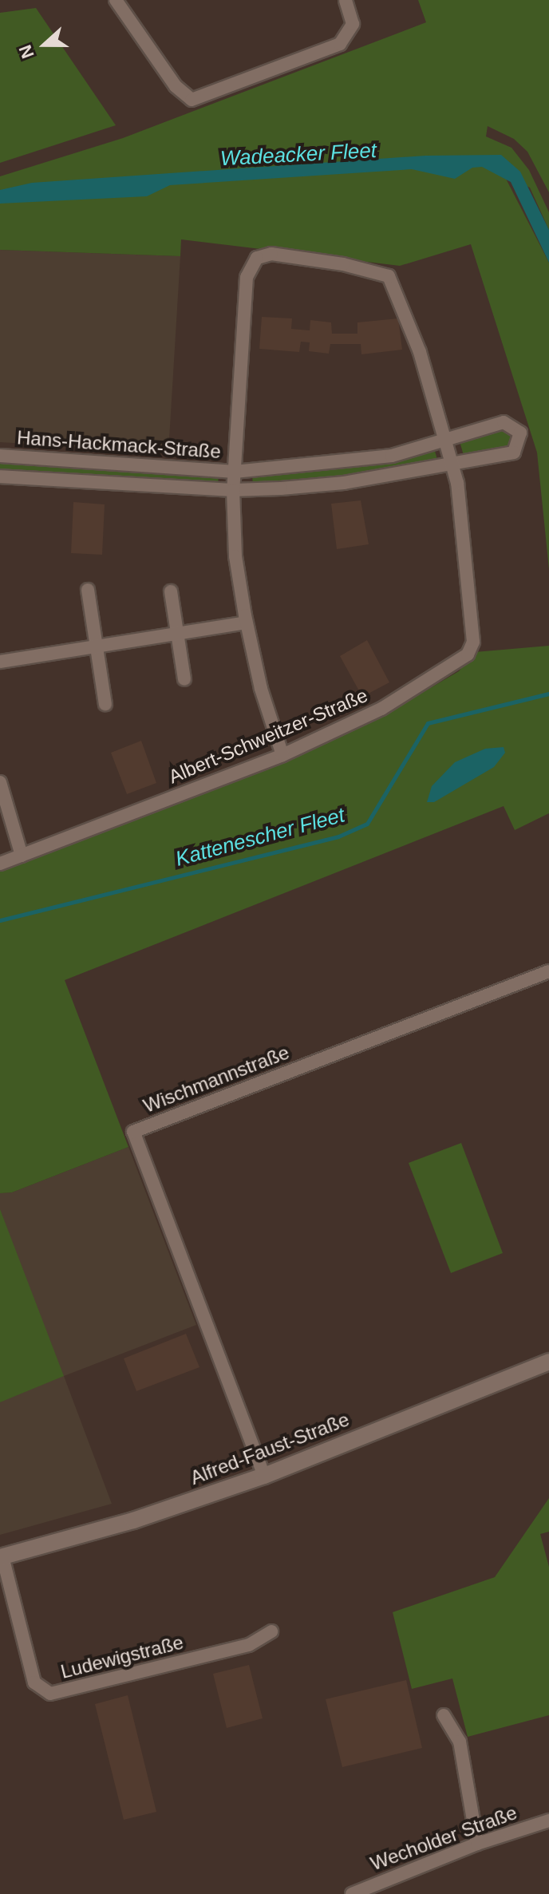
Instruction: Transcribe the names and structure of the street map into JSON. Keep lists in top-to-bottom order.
{
  "streets": {
    "street": [
      "Hans-Hackmack-Straße",
      "Albert-Schweitzer-Straße",
      "Wischmannstraße",
      "Alfred-Faust-Straße",
      "Ludewigstraße",
      "Wecholder Straße"
    ]
  },
  "crossings": [
    ["Hans-Hackmack-Straße", "Albert-Schweitzer-Straße"],
    ["Wischmannstraße", "Alfred-Faust-Straße"],
    ["Alfred-Faust-Straße", "Ludewigstraße"]
  ],
  "water": ["Wadeacker Fleet", "Kattenescher Fleet"],
  "north": "left"
}
